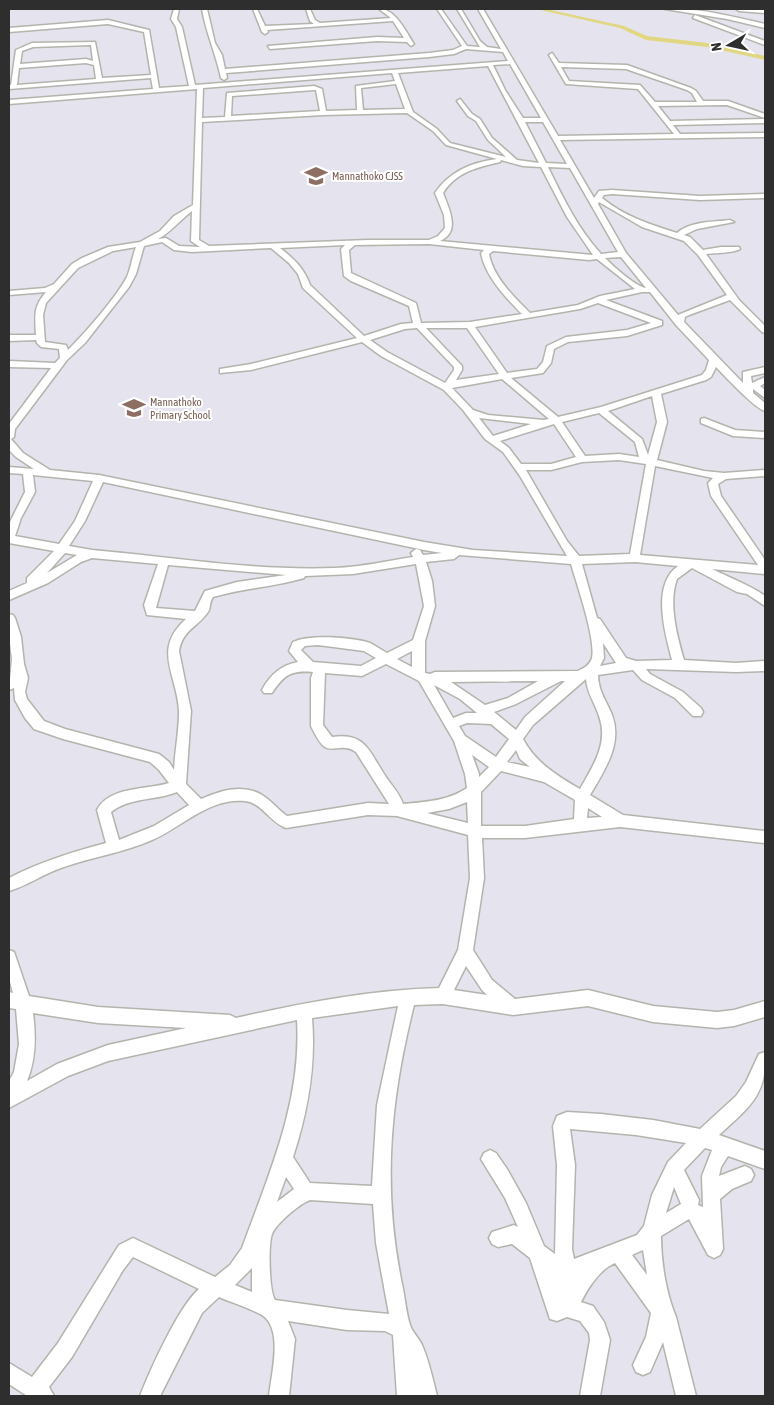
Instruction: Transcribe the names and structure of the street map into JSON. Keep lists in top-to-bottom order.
{
  "places": {
    "school or university": ["Mannathoko CJSS", "Mannathoko Primary School"]
  },
  "north": "left"
}
